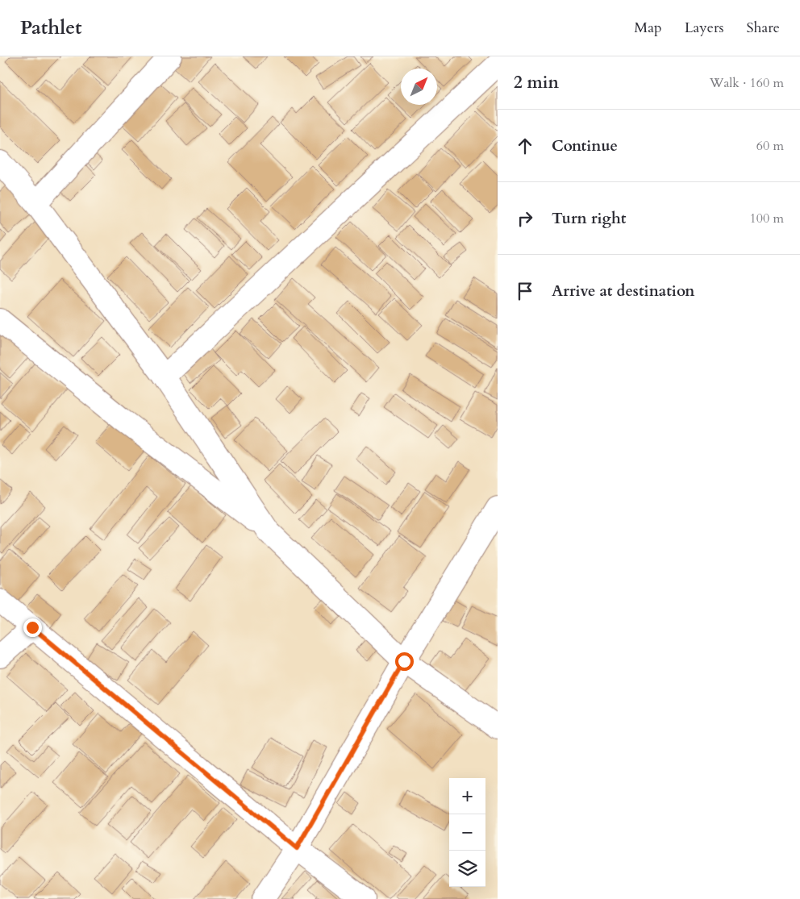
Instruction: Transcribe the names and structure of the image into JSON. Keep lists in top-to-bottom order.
{
  "north": "top right",
  "page": {
    "header": "Pathlet",
    "nav": ["Map", "Layers", "Share"],
    "heading": ["2 min", "Walk · 160 m"],
    "list": [
      ["Continue", "60 m"],
      ["Turn right", "100 m"],
      "Arrive at destination"
    ],
    "map_buttons": ["+", "−"]
  }
}
